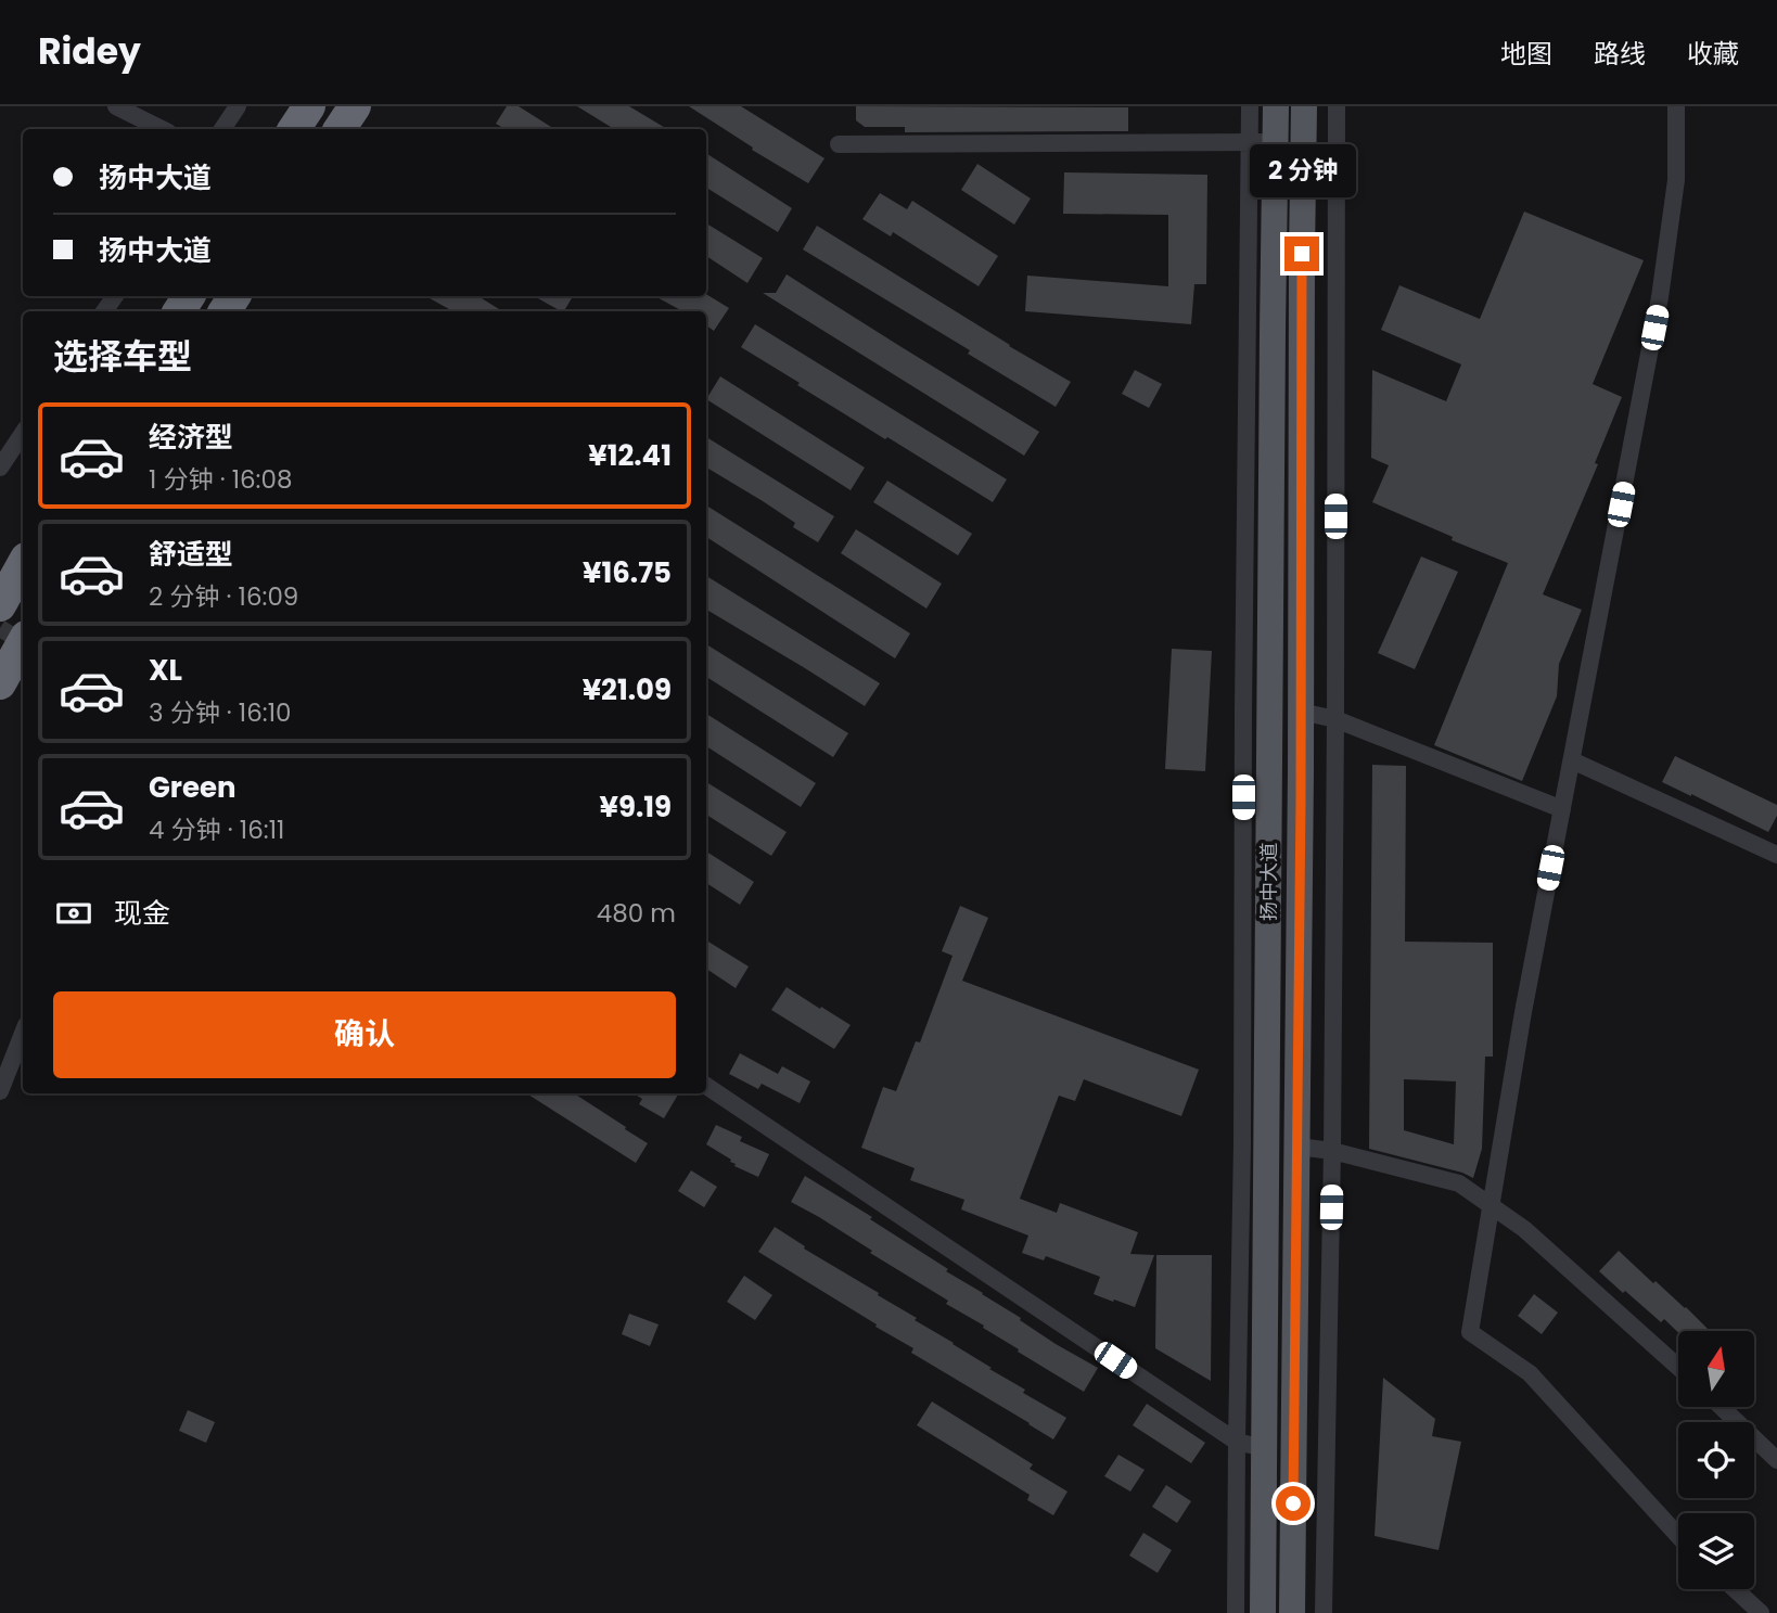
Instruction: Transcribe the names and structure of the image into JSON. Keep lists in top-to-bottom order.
{
  "streets": {
    "main road": ["扬中大道"]
  },
  "north": "top",
  "page": {
    "header": "Ridey",
    "nav": ["地图", "路线", "收藏"],
    "banner": ["扬中大道", "扬中大道"],
    "bubble": "2 分钟",
    "heading": "选择车型",
    "list": [
      {
        "name": "经济型",
        "note": "1 分钟 · 16:08",
        "value": "¥12.41"
      },
      {
        "name": "舒适型",
        "note": "2 分钟 · 16:09",
        "value": "¥16.75"
      },
      {
        "name": "XL",
        "note": "3 分钟 · 16:10",
        "value": "¥21.09"
      },
      {
        "name": "Green",
        "note": "4 分钟 · 16:11",
        "value": "¥9.19"
      }
    ],
    "pay": ["现金", "480 m"],
    "buttons": "确认"
  }
}
